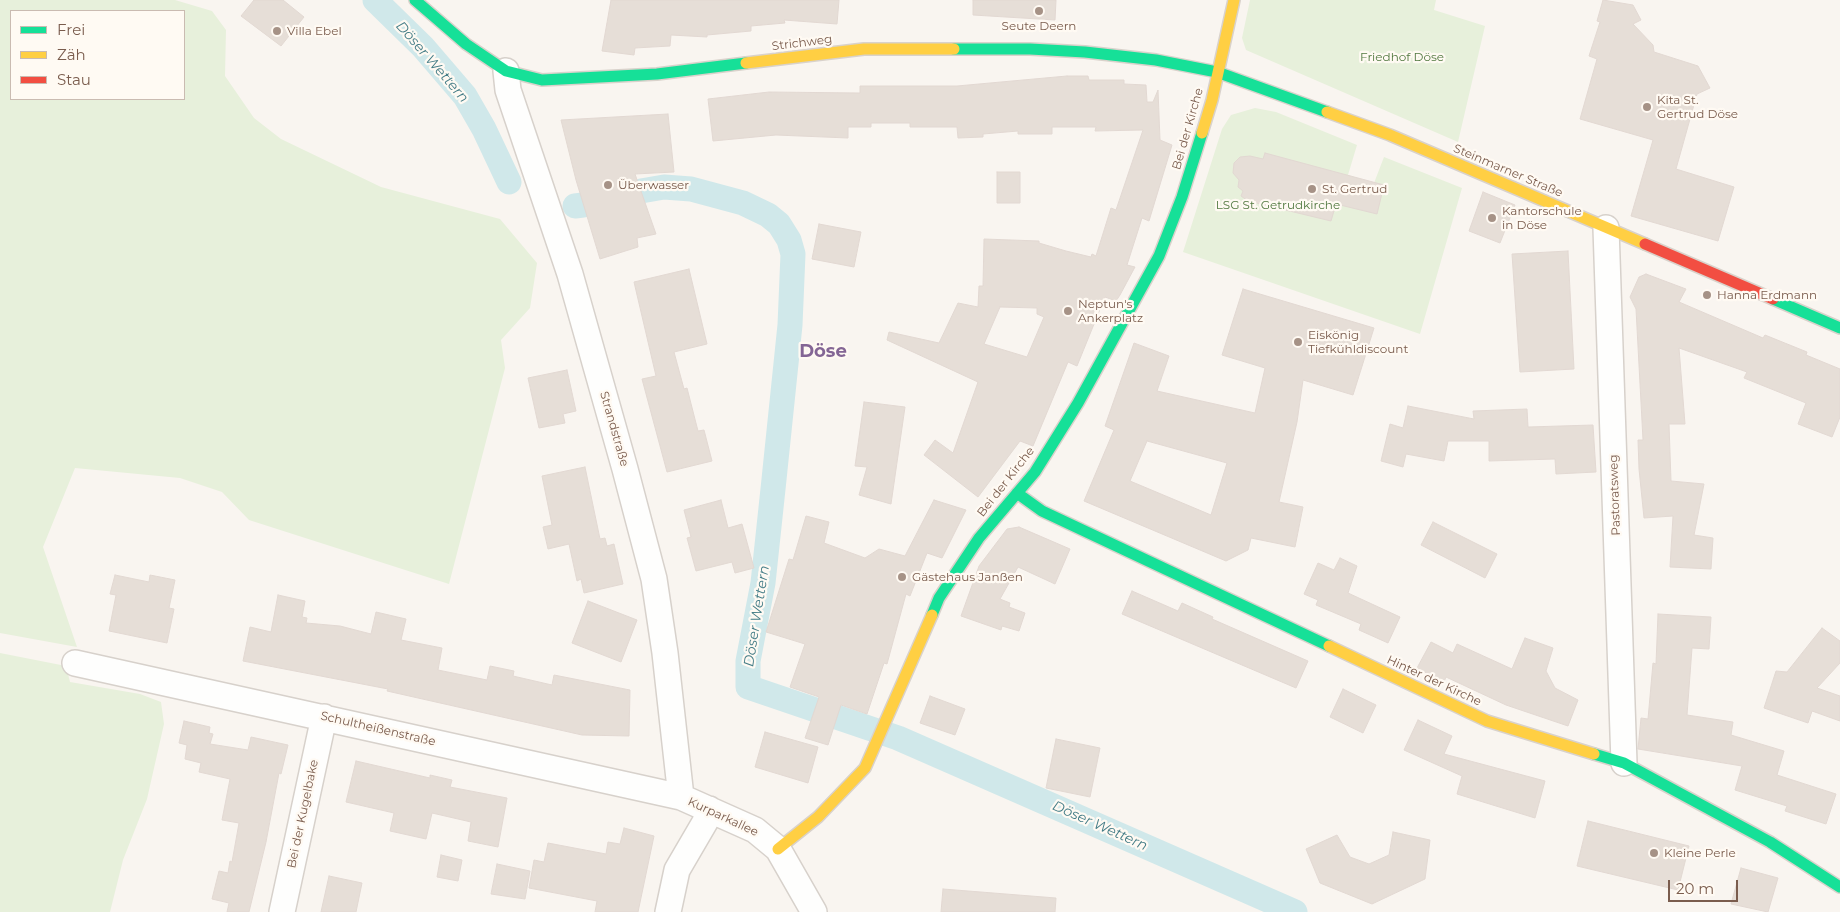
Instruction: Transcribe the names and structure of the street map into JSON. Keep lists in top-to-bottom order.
{
  "streets": {
    "street": [
      "Strichweg",
      "Bei der Kirche",
      "Steinmarner Straße",
      "Strandstraße",
      "Pastoratsweg",
      "Hinter der Kirche",
      "Schultheißenstraße",
      "Bei der Kugelbake",
      "Kurparkallee"
    ]
  },
  "crossings": [
    ["Strichweg", "Bei der Kirche"],
    ["Strichweg", "Steinmarner Straße"],
    ["Strichweg", "Strandstraße"],
    ["Bei der Kirche", "Steinmarner Straße"],
    ["Bei der Kirche", "Hinter der Kirche"],
    ["Bei der Kirche", "Kurparkallee"],
    ["Steinmarner Straße", "Pastoratsweg"],
    ["Strandstraße", "Schultheißenstraße"],
    ["Strandstraße", "Kurparkallee"],
    ["Pastoratsweg", "Hinter der Kirche"],
    ["Schultheißenstraße", "Bei der Kugelbake"],
    ["Schultheißenstraße", "Kurparkallee"]
  ],
  "districts": ["Döse"],
  "water": ["Döser Wettern"],
  "parks": ["Friedhof Döse", "LSG St. Getrudkirche"],
  "places": [
    "Seute Deern",
    "Villa Ebel",
    "Kita St. Gertrud Döse",
    "Überwasser",
    "St. Gertrud",
    "Kantorschule in Döse",
    "Hanna Erdmann",
    "Neptun's Ankerplatz",
    "Eiskönig Tiefkühldiscount",
    "Gästehaus Janßen",
    "Kleine Perle"
  ],
  "legend": ["Frei", "Zäh", "Stau"],
  "scale_bar": "20 m"
}
